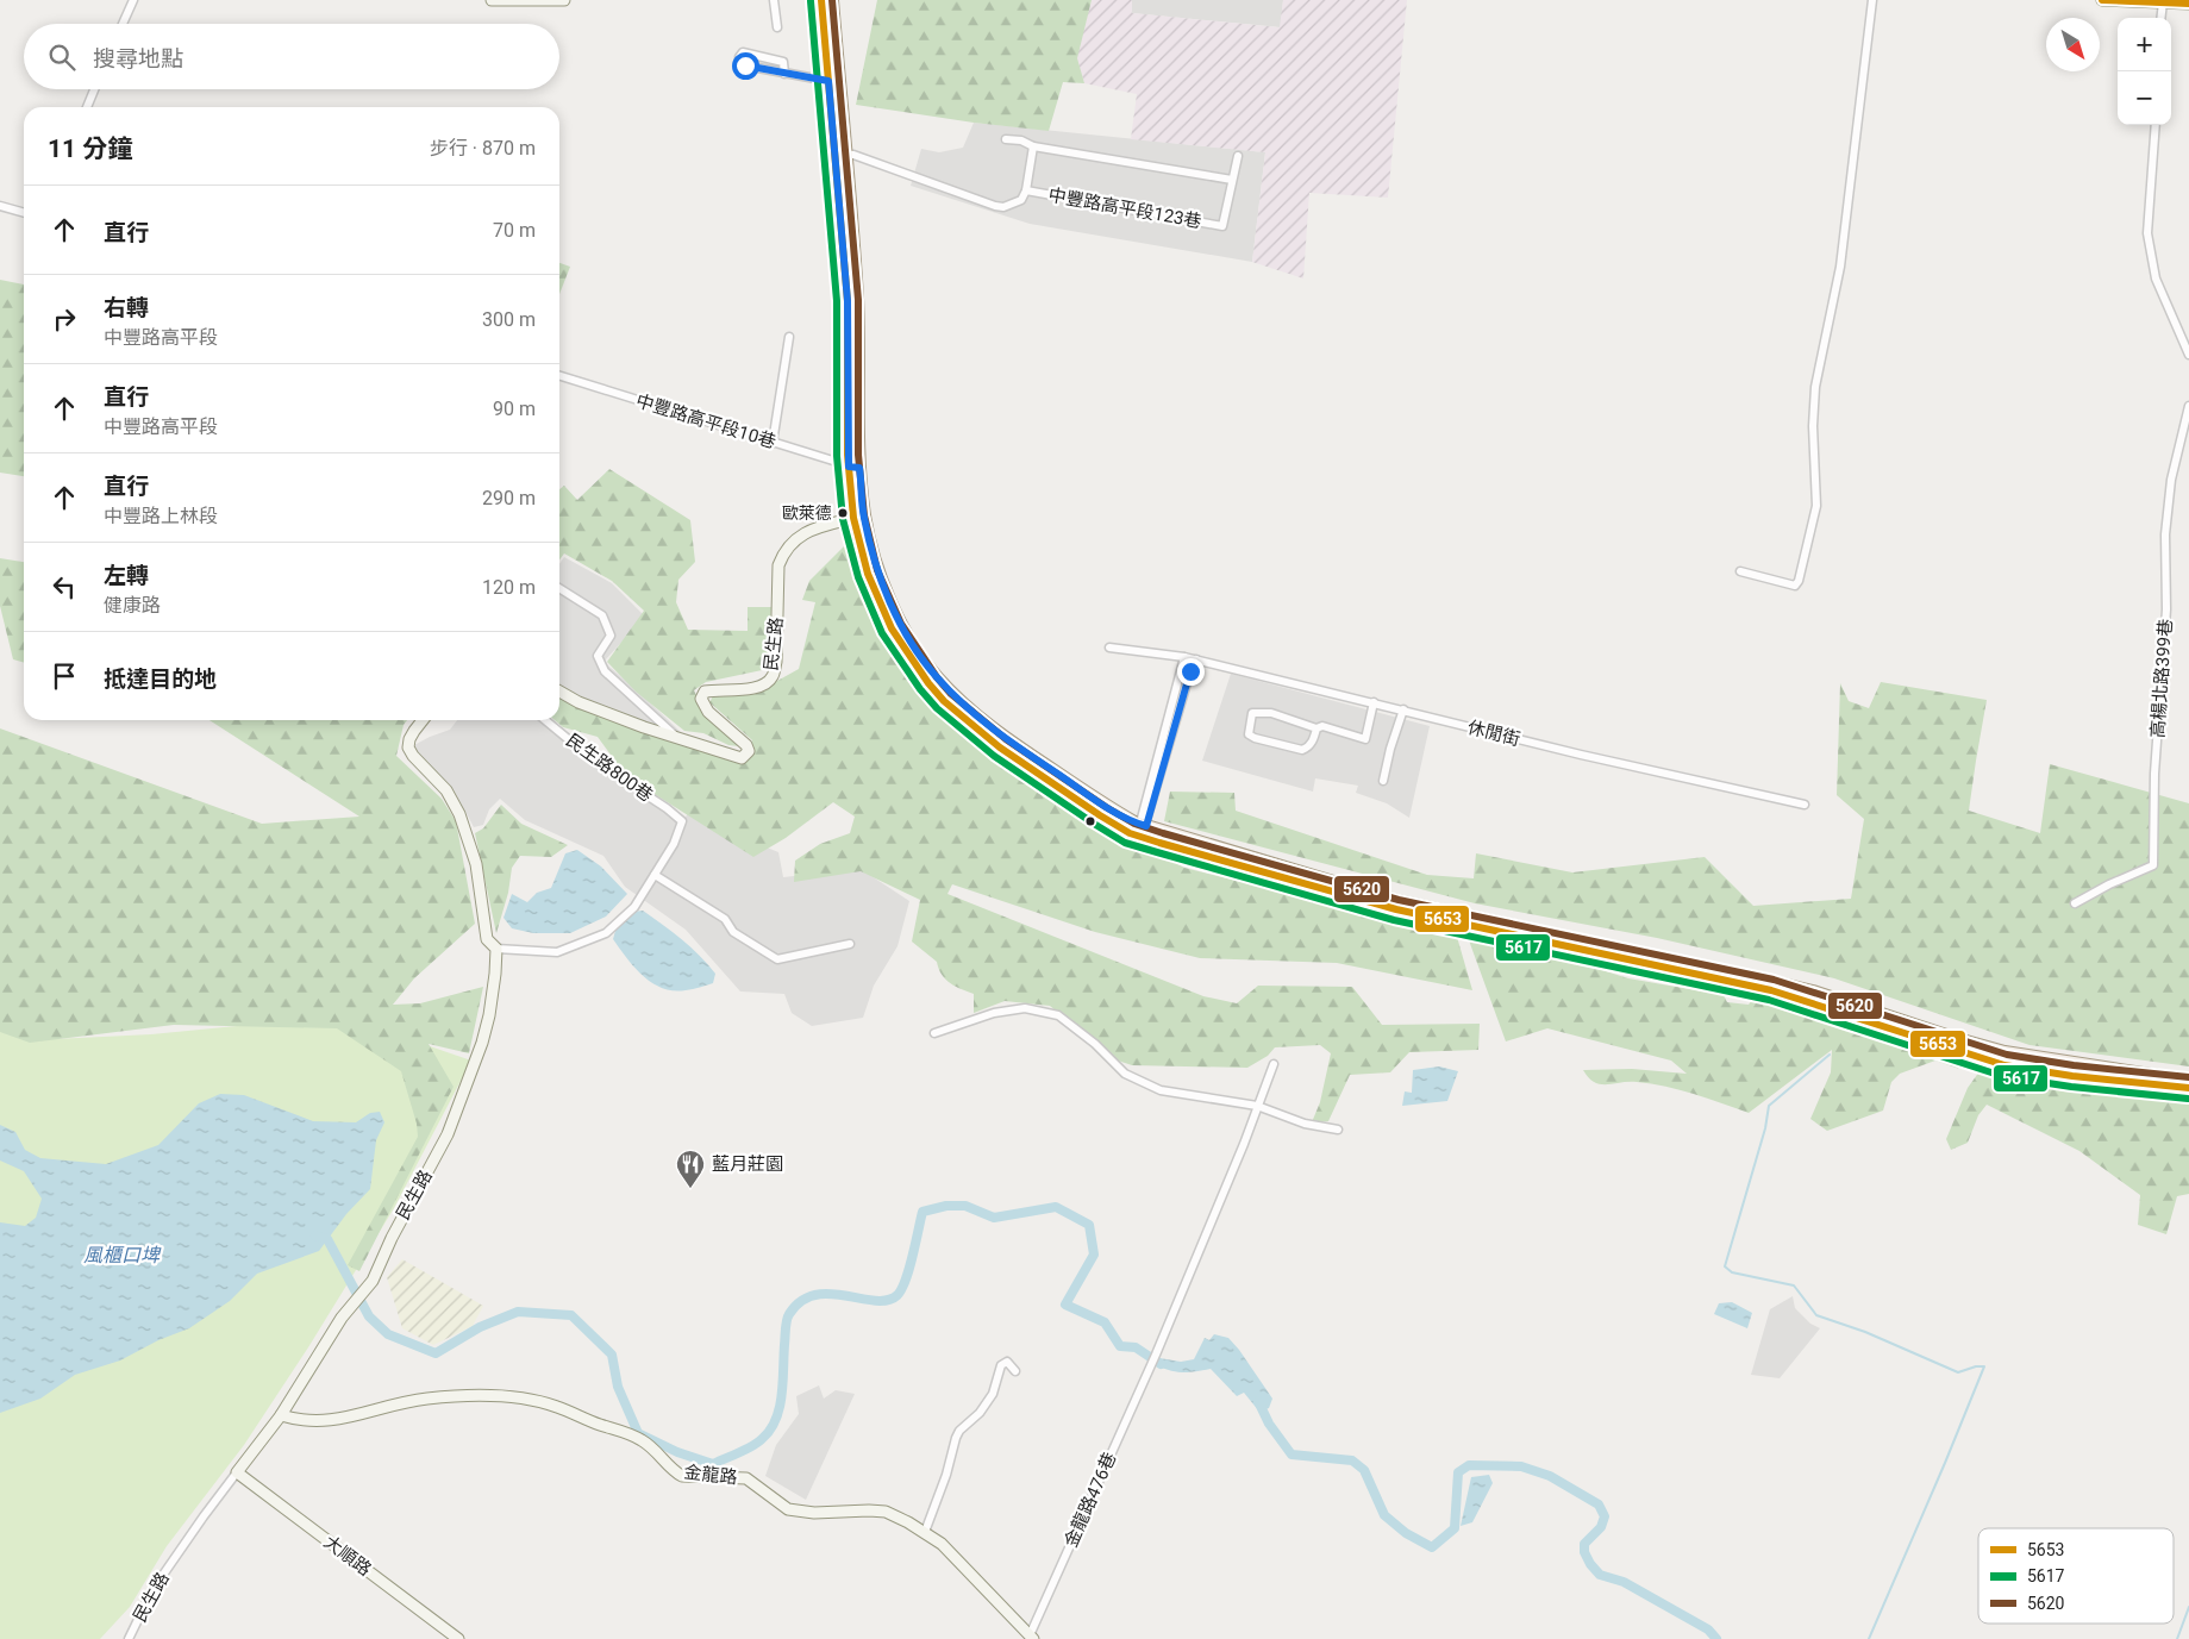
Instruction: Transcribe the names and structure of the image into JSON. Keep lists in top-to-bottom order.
{
  "streets": {
    "street": [
      "中豐路高平段123巷",
      "中豐路高平段10巷",
      "民生路",
      "高楊北路399巷",
      "休閒街",
      "民生路800巷",
      "金龍路",
      "金龍路476巷",
      "大順路"
    ]
  },
  "crossings": [
    ["民生路", "金龍路"],
    ["民生路", "大順路"],
    ["金龍路", "金龍路476巷"]
  ],
  "water": ["風櫃口埤"],
  "places": {
    "other": ["歐萊德"],
    "restaurant": ["藍月莊園"]
  },
  "lines": ["transit line 5653", "transit line 5620", "transit line 5617"],
  "legend": ["5653", "5617", "5620"],
  "north": "bottom right",
  "page": {
    "map_buttons": ["+", "−"],
    "search": "搜尋地點",
    "heading": ["11 分鐘", "步行 · 870 m"],
    "list": [
      ["直行", "70 m"],
      ["右轉", "中豐路高平段", "300 m"],
      ["直行", "中豐路高平段", "90 m"],
      ["直行", "中豐路上林段", "290 m"],
      ["左轉", "健康路", "120 m"],
      "抵達目的地"
    ]
  }
}
